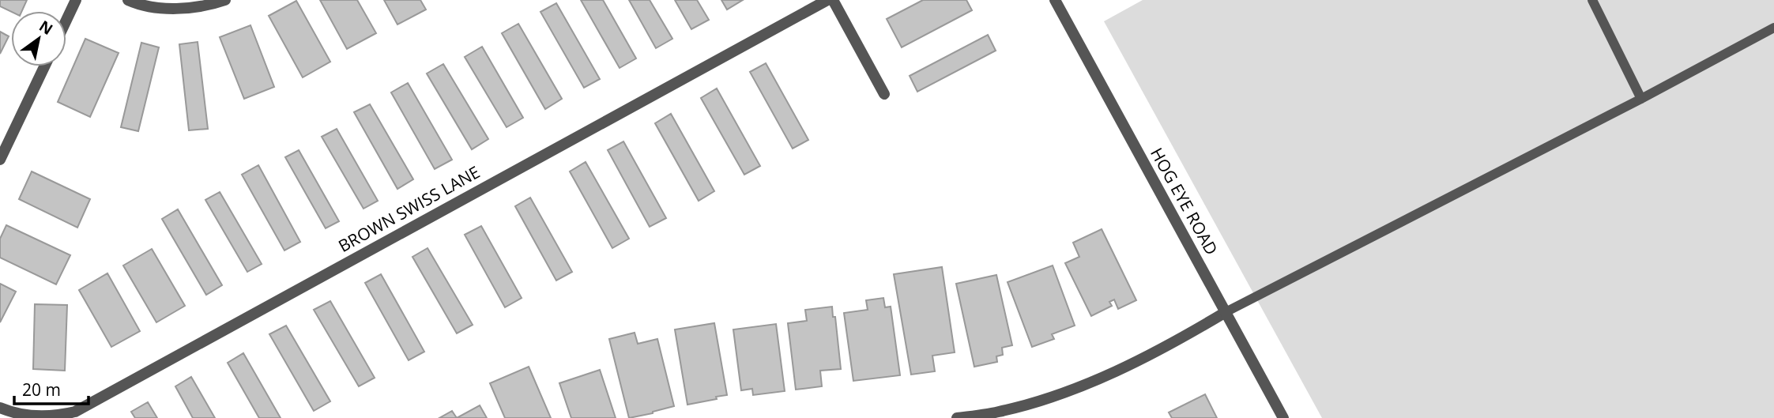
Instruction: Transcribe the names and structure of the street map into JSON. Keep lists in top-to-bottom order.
{
  "streets": {
    "street": ["HOG EYE ROAD", "BROWN SWISS LANE"]
  },
  "scale_bar": "20 m",
  "north": "top right"
}
